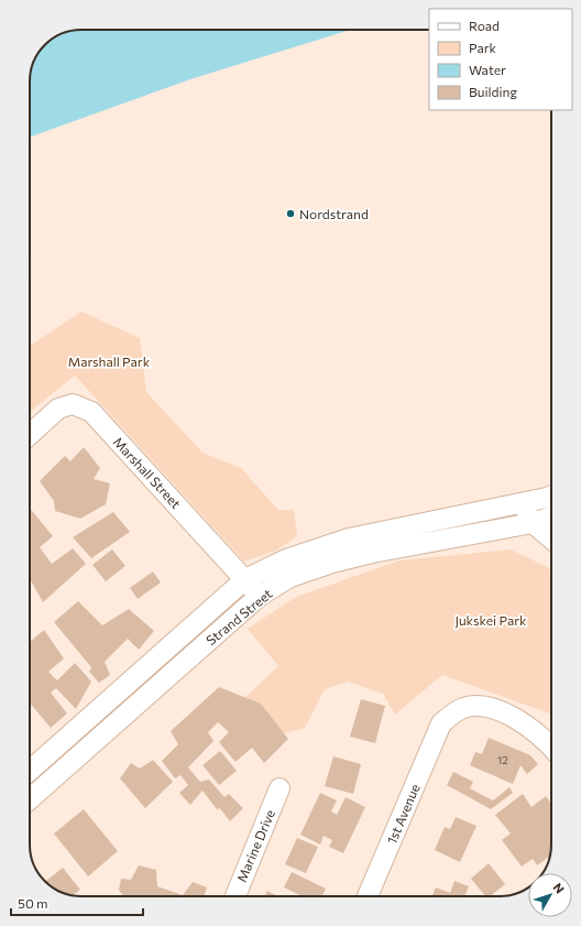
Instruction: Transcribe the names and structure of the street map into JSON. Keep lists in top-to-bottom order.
{
  "streets": {
    "street": [
      "Marshall Street",
      "Strand Street",
      "1st Avenue",
      "Marine Drive"
    ]
  },
  "crossings": [
    ["Marshall Street", "Strand Street"]
  ],
  "parks": ["Marshall Park", "Jukskei Park"],
  "places": ["Nordstrand"],
  "house_numbers": ["12"],
  "legend": [
    "Road",
    "Park",
    "Water",
    "Building"
  ],
  "scale_bar": "50 m",
  "north": "top right"
}
